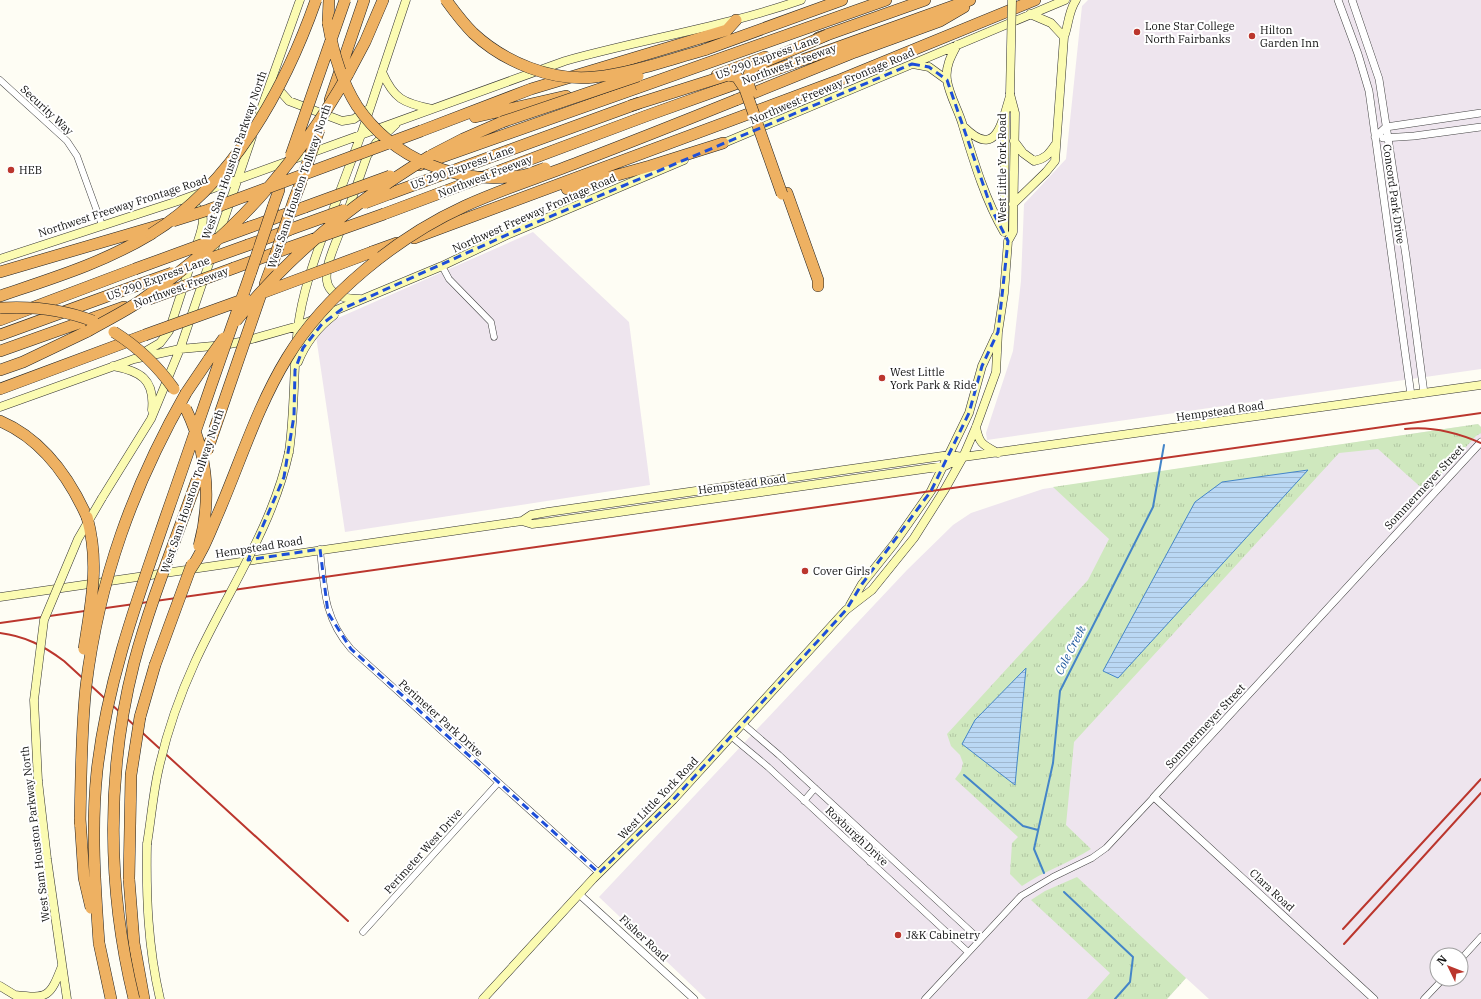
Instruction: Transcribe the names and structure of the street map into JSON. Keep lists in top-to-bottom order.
{
  "streets": {
    "highway": ["US 290 Express Lane", "Northwest Freeway", "West Sam Houston Tollway North"],
    "main road": [
      "Northwest Freeway Frontage Road",
      "West Sam Houston Parkway North",
      "West Little York Road",
      "Hempstead Road"
    ],
    "street": [
      "Security Way",
      "Concord Park Drive",
      "Sommermeyer Street",
      "Perimeter Park Drive",
      "Roxburgh Drive",
      "Perimeter West Drive",
      "Clara Road",
      "Fisher Road"
    ]
  },
  "crossings": [
    ["Northwest Freeway Frontage Road", "Security Way"],
    ["Northwest Freeway Frontage Road", "West Sam Houston Parkway North"],
    ["West Little York Road", "Hempstead Road"],
    ["West Little York Road", "Perimeter Park Drive"],
    ["West Little York Road", "Roxburgh Drive"],
    ["West Little York Road", "Fisher Road"],
    ["Concord Park Drive", "Hempstead Road"],
    ["Hempstead Road", "Perimeter Park Drive"],
    ["Sommermeyer Street", "Roxburgh Drive"],
    ["Sommermeyer Street", "Clara Road"],
    ["Perimeter Park Drive", "Perimeter West Drive"]
  ],
  "water": ["Cole Creek"],
  "places": [
    "Lone Star College North Fairbanks",
    "Hilton Garden Inn",
    "HEB",
    "West Little York Park & Ride",
    "Cover Girls",
    "J&K Cabinetry"
  ],
  "north": "top left"
}
